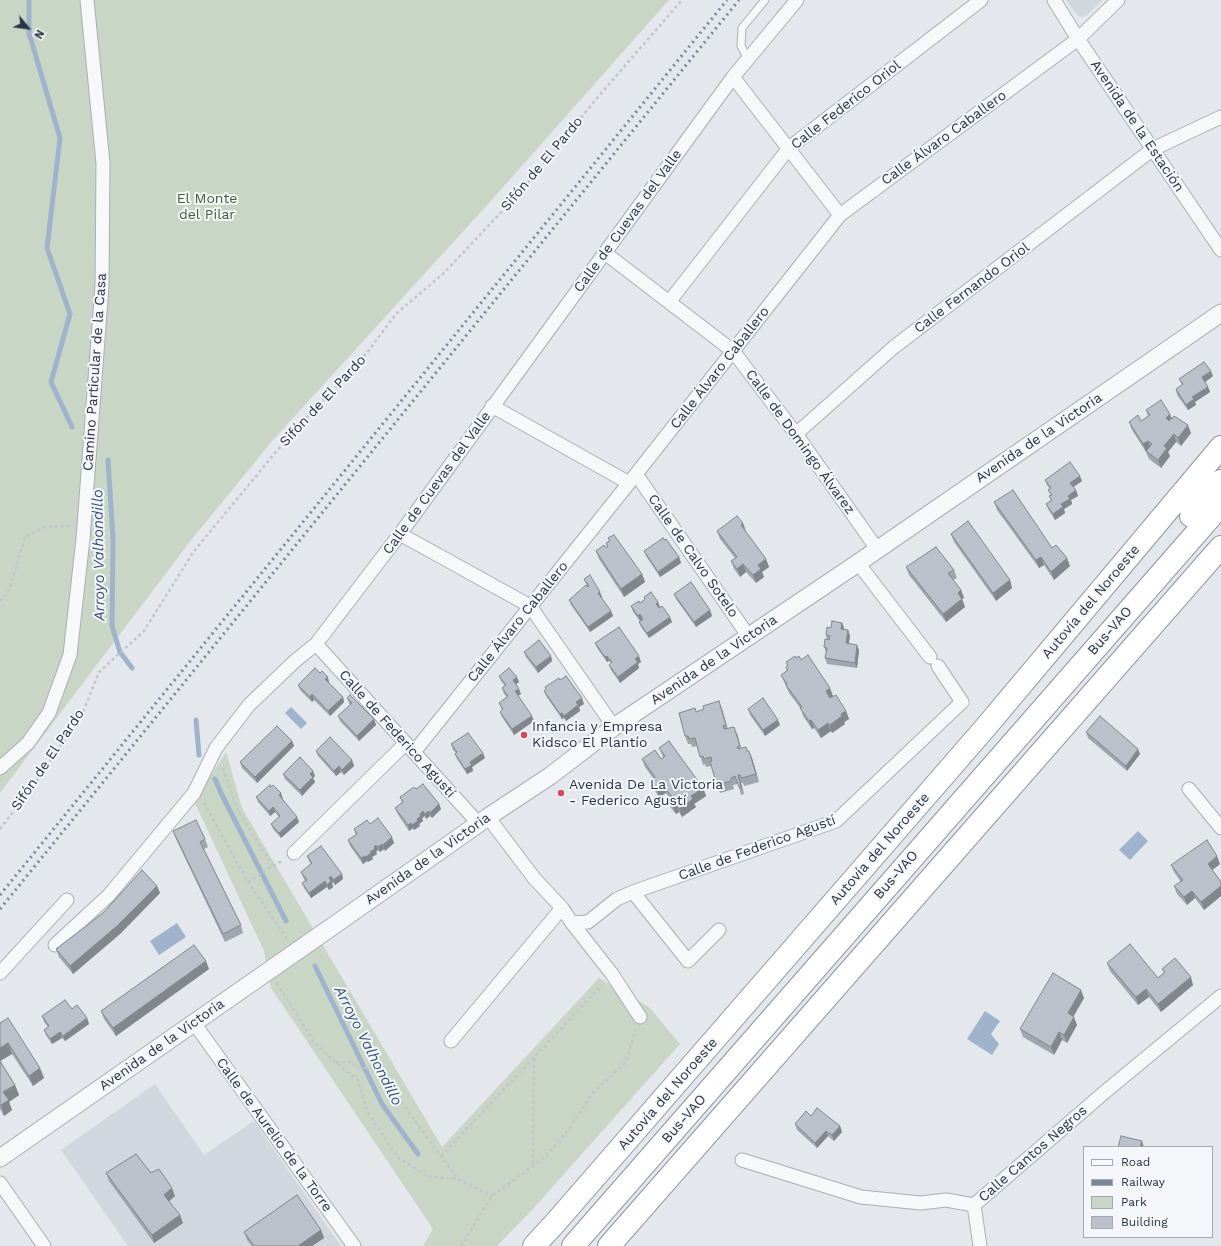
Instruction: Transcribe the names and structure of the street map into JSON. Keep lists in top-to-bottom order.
{
  "streets": {
    "highway": ["Autovía del Noroeste", "Bus-VAO"],
    "street": [
      "Calle Federico Oriol",
      "Avenida de la Estación",
      "Calle Álvaro Caballero",
      "Calle de Cuevas del Valle",
      "Calle Fernando Oriol",
      "Camino Particular de la Casa",
      "Avenida de la Victoria",
      "Calle de Domingo Álvarez",
      "Calle de Calvo Sotelo",
      "Calle de Federico Agustí",
      "Calle de Aurelio de la Torre",
      "Calle Cantos Negros"
    ],
    "path": ["Sifón de El Pardo"]
  },
  "crossings": [
    ["Calle Federico Oriol", "Calle de Domingo Álvarez"],
    ["Avenida de la Estación", "Calle Álvaro Caballero"],
    ["Avenida de la Estación", "Calle Fernando Oriol"],
    ["Calle Álvaro Caballero", "Calle de Domingo Álvarez"],
    ["Calle Álvaro Caballero", "Calle de Calvo Sotelo"],
    ["Calle Álvaro Caballero", "Calle de Federico Agustí"],
    ["Calle de Cuevas del Valle", "Calle de Domingo Álvarez"],
    ["Calle de Cuevas del Valle", "Calle de Calvo Sotelo"],
    ["Calle de Cuevas del Valle", "Calle de Federico Agustí"],
    ["Calle Fernando Oriol", "Calle de Domingo Álvarez"],
    ["Avenida de la Victoria", "Calle de Domingo Álvarez"],
    ["Avenida de la Victoria", "Calle de Calvo Sotelo"],
    ["Avenida de la Victoria", "Calle de Federico Agustí"],
    ["Avenida de la Victoria", "Calle de Aurelio de la Torre"]
  ],
  "water": ["Arroyo Valhondillo"],
  "parks": ["El Monte del Pilar"],
  "places": ["Infancia y Empresa Kidsco El Plantío", "Avenida De La Victoria - Federico Agustí"],
  "legend": [
    "Road",
    "Railway",
    "Park",
    "Building"
  ],
  "north": "bottom right"
}
